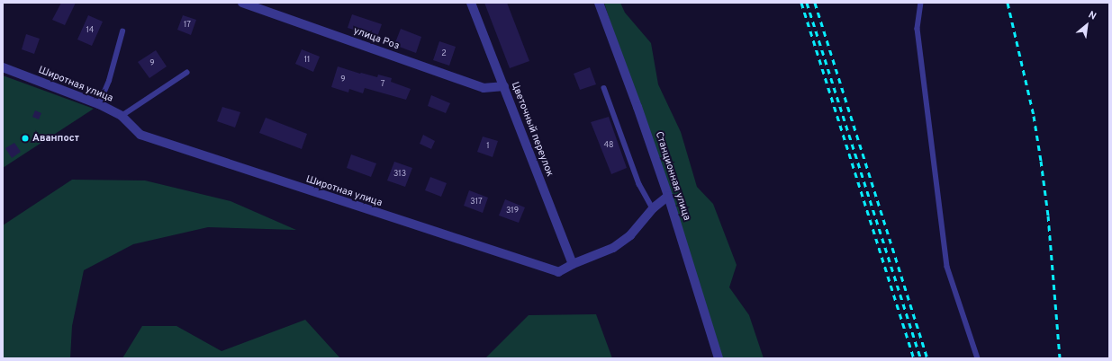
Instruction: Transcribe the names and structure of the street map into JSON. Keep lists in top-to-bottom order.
{
  "streets": {
    "street": [
      "улица Роз",
      "Широтная улица",
      "Цветочный переулок",
      "Станционная улица"
    ]
  },
  "crossings": [
    ["улица Роз", "Цветочный переулок"],
    ["Широтная улица", "Цветочный переулок"],
    ["Широтная улица", "Станционная улица"]
  ],
  "places": ["Аванпост"],
  "house_numbers": [
    "17",
    "14",
    "2",
    "11",
    "9",
    "9",
    "7",
    "48",
    "1",
    "313",
    "317",
    "319"
  ],
  "north": "top right"
}
